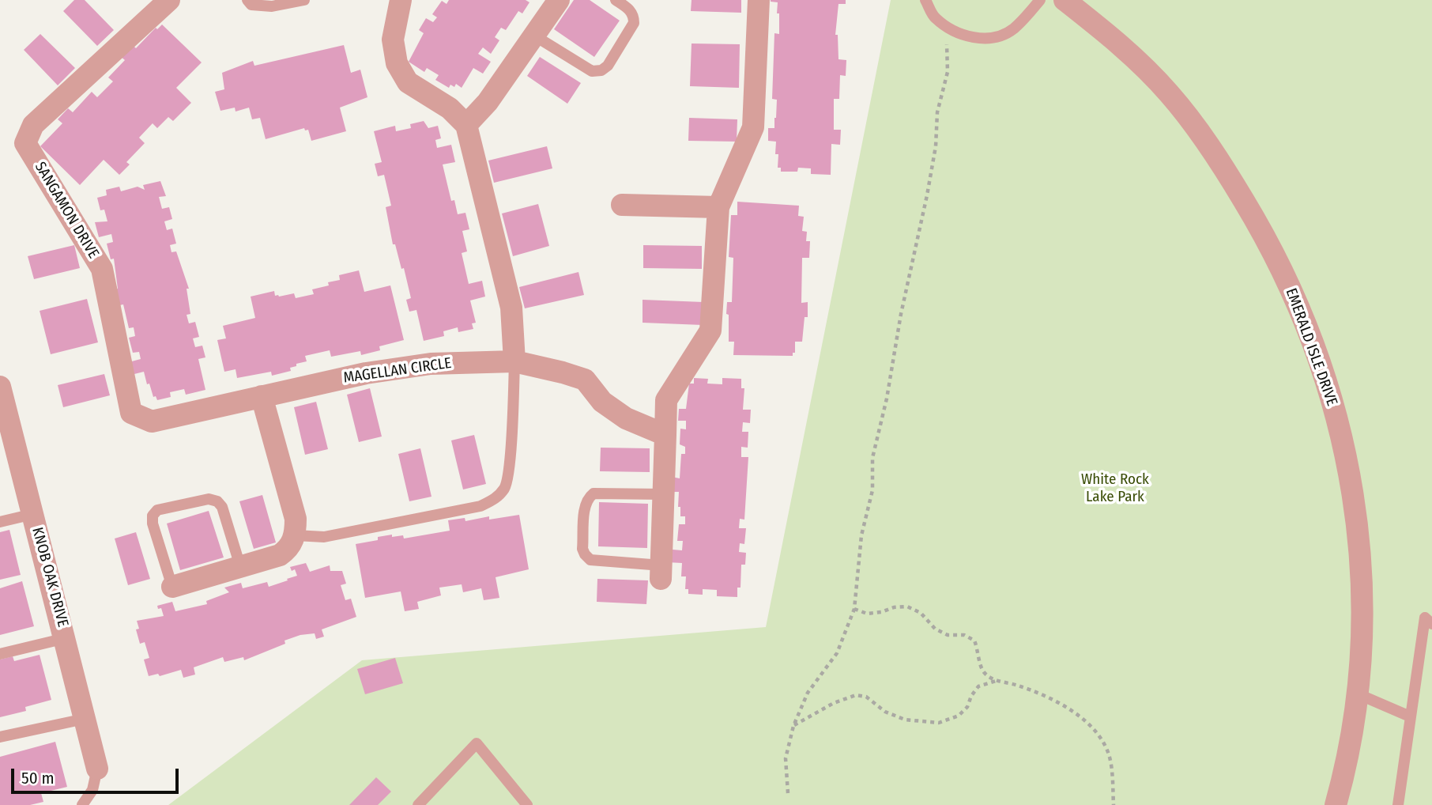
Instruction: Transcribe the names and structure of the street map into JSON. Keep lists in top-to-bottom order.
{
  "streets": {
    "street": [
      "SANGAMON DRIVE",
      "EMERALD ISLE DRIVE",
      "MAGELLAN CIRCLE",
      "KNOB OAK DRIVE"
    ]
  },
  "crossings": [
    ["SANGAMON DRIVE", "MAGELLAN CIRCLE"]
  ],
  "parks": ["White Rock Lake Park"],
  "scale_bar": "50 m"
}
